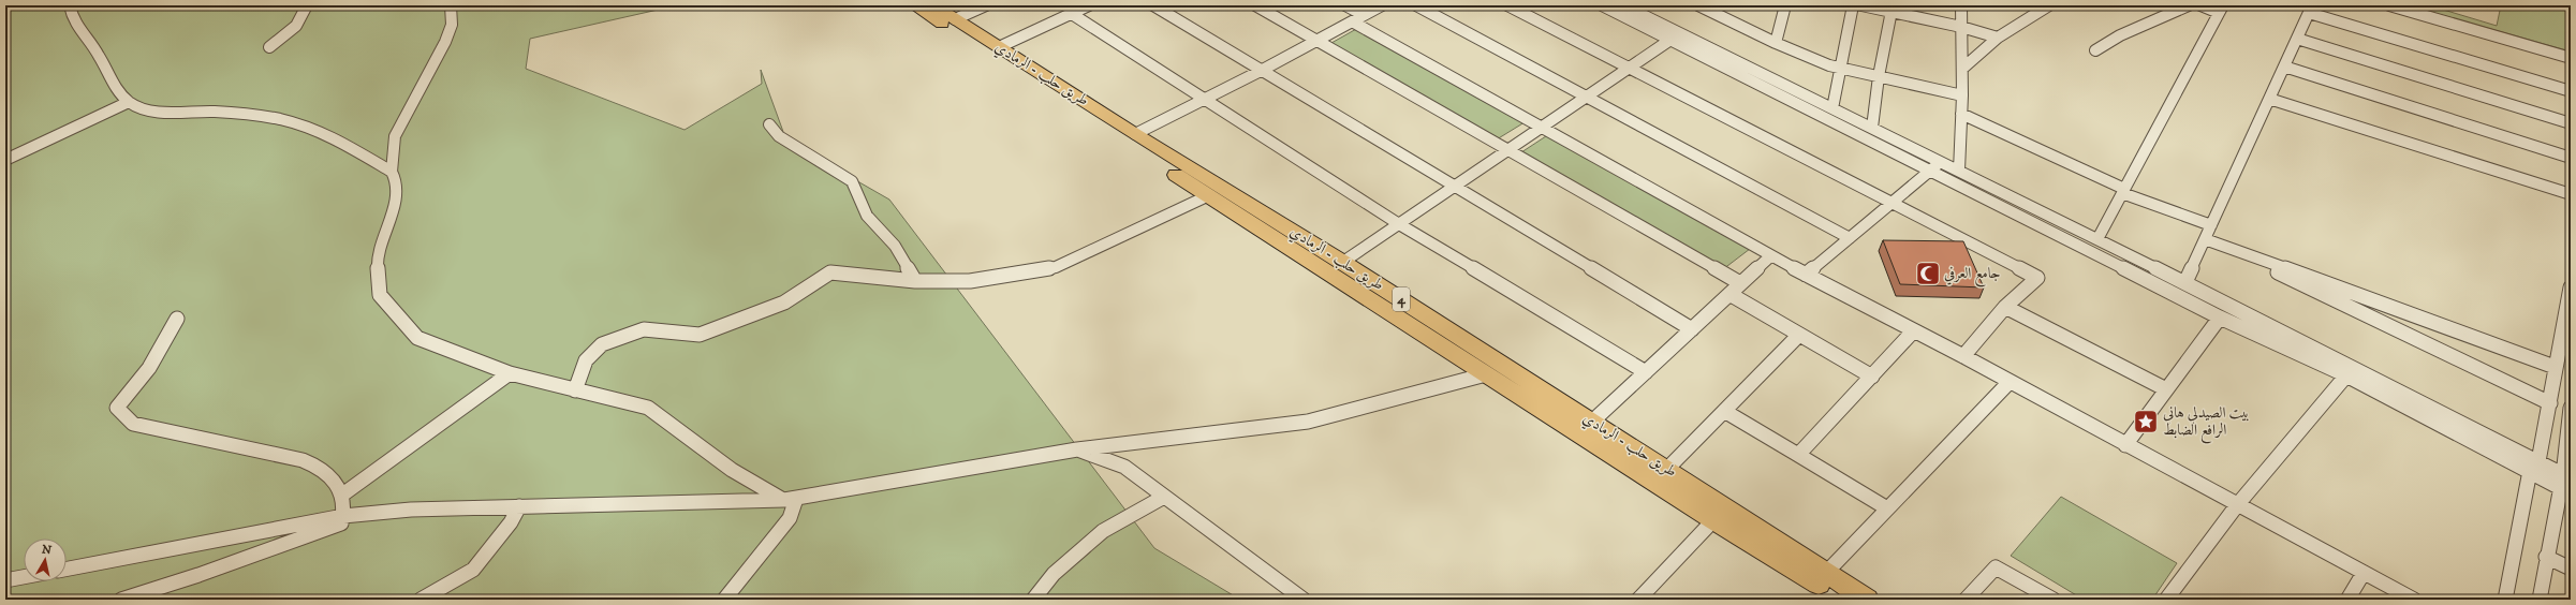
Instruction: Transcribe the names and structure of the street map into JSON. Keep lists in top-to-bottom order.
{
  "streets": {
    "highway": ["طريق حلب - الرمادي", "4"]
  },
  "places": {
    "mosque": ["جامع العرفي"],
    "place": ["بيت الصيدلي هاني الرافع الضابط"]
  },
  "north": "top"
}
